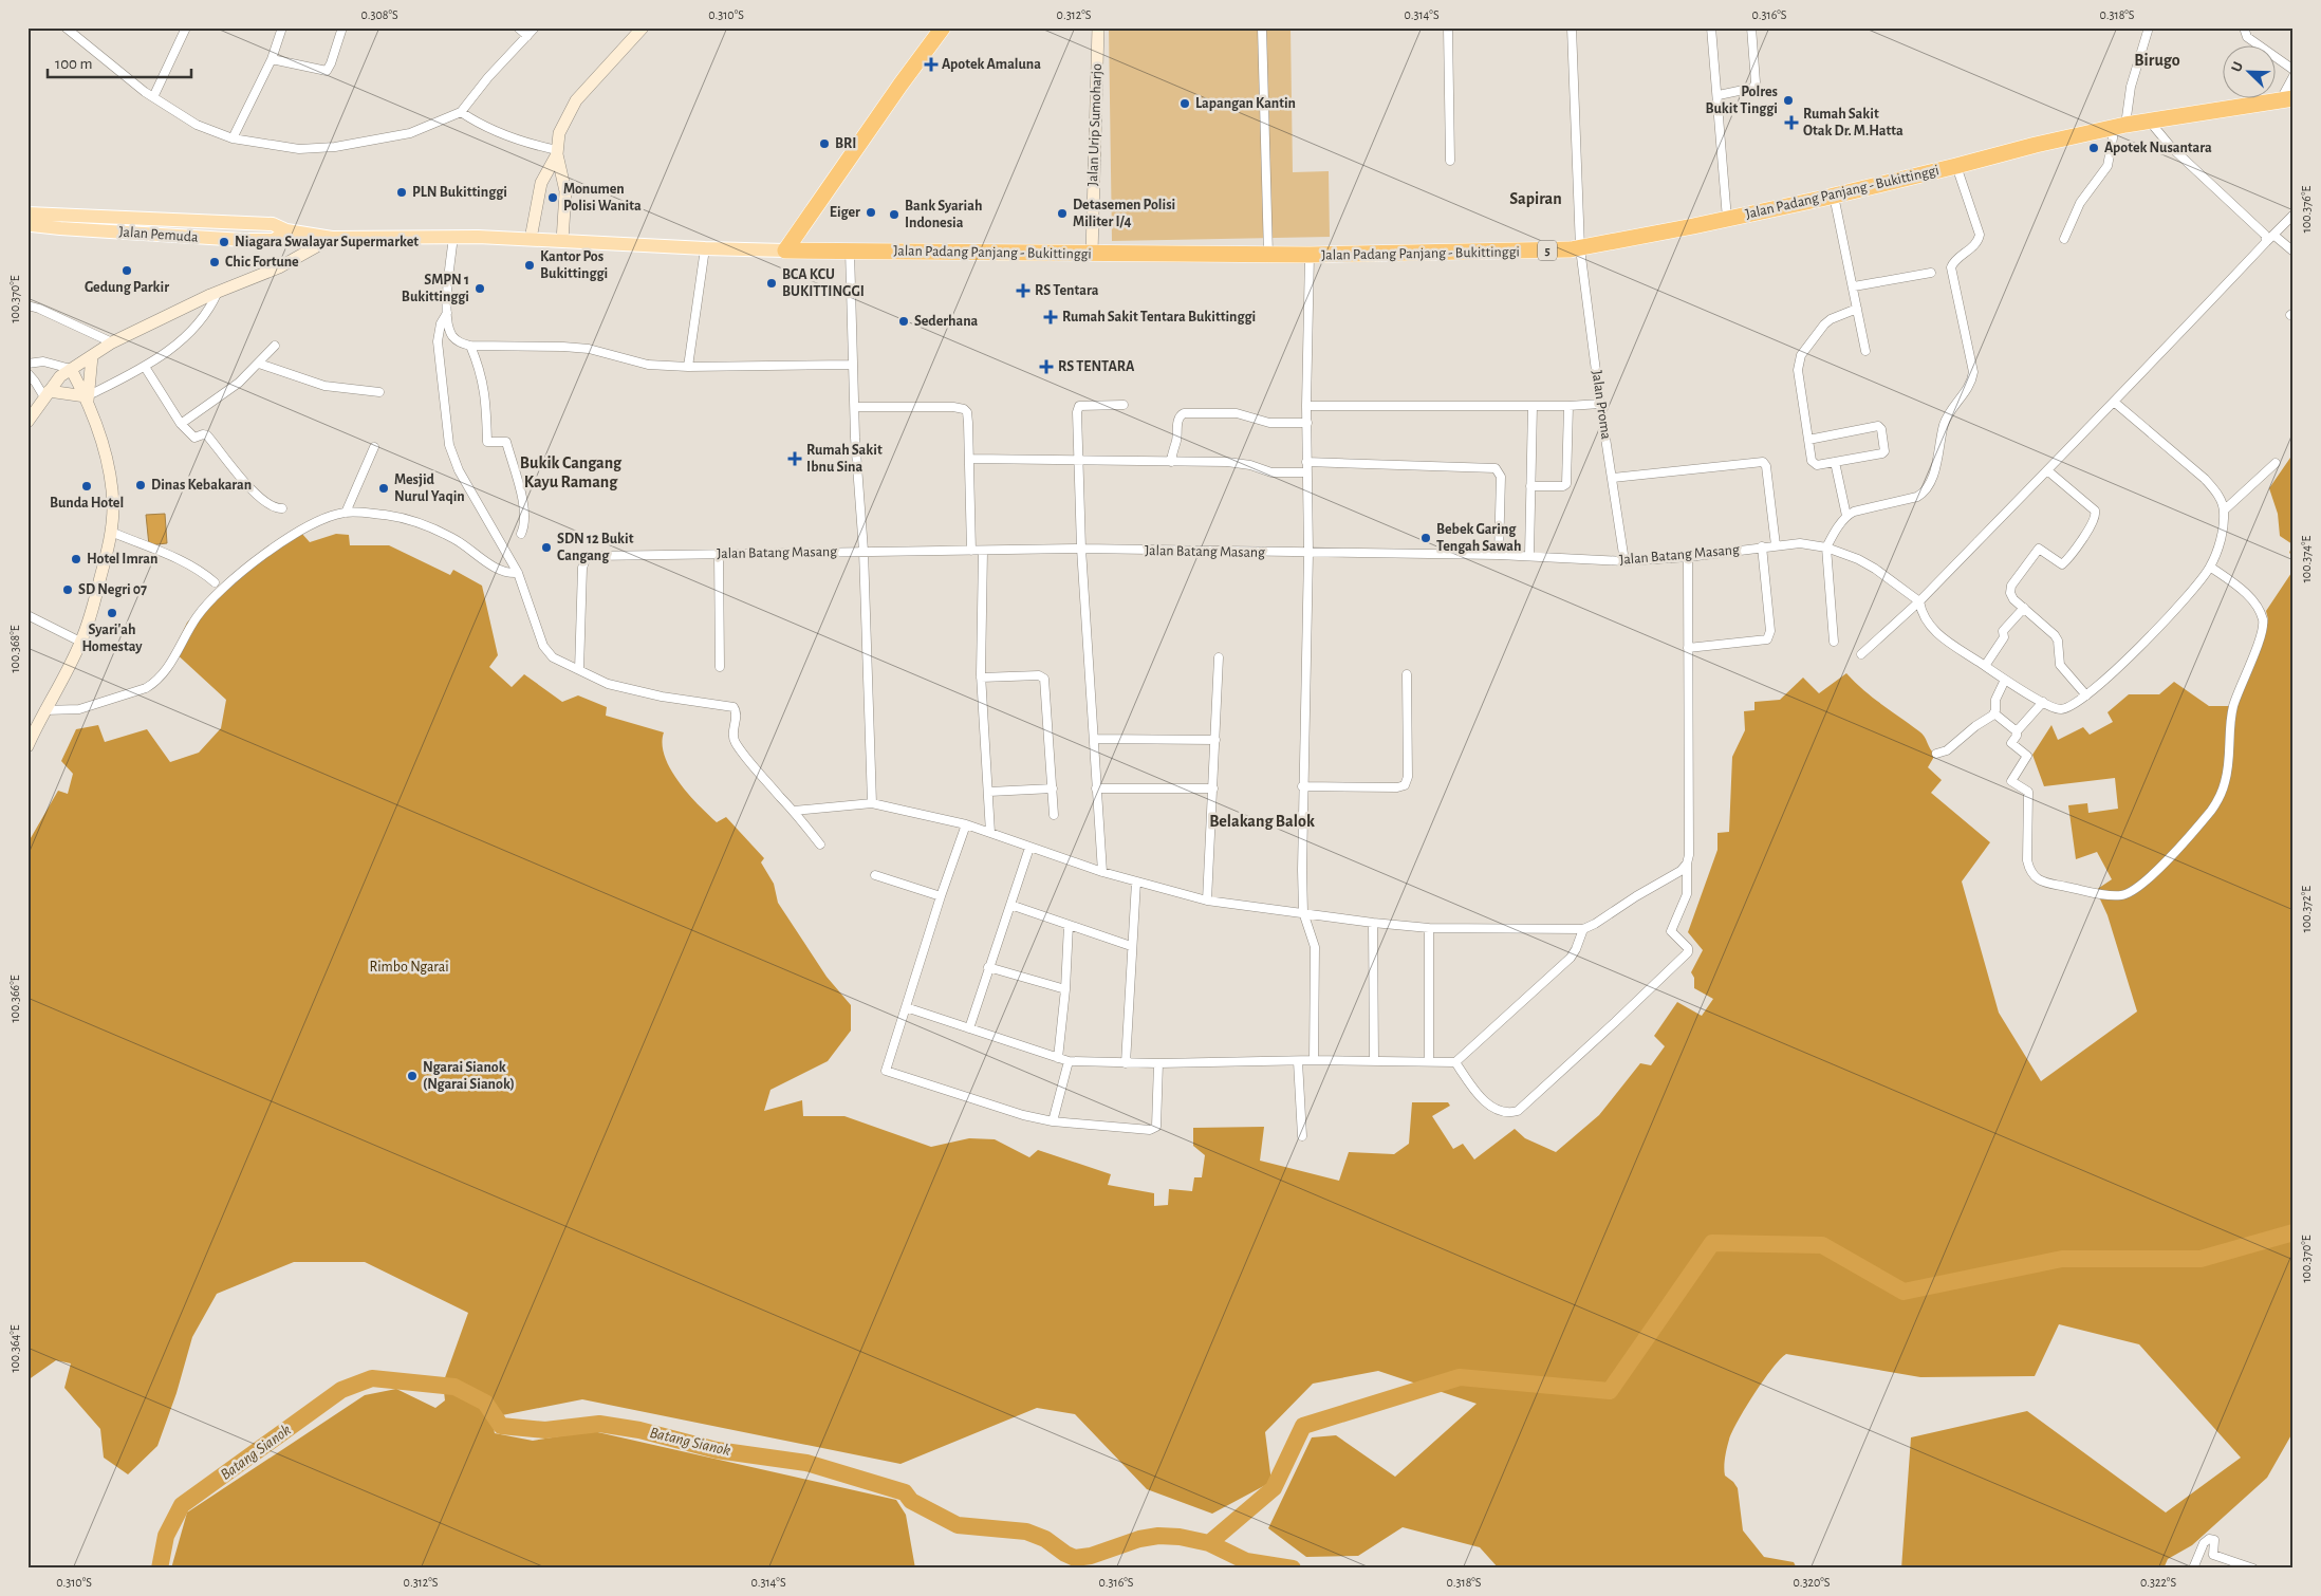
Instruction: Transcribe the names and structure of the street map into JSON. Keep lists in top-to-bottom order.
{
  "streets": {
    "highway": ["Jalan Padang Panjang - Bukittinggi", "5"],
    "main road": ["Jalan Urip Sumoharjo", "Jalan Pemuda"],
    "street": ["Jalan Proma", "Jalan Batang Masang"]
  },
  "crossings": [
    ["Jalan Urip Sumoharjo", "Jalan Padang Panjang - Bukittinggi"],
    ["Jalan Padang Panjang - Bukittinggi", "Jalan Pemuda"],
    ["Jalan Padang Panjang - Bukittinggi", "Jalan Proma"],
    ["Jalan Proma", "Jalan Batang Masang"]
  ],
  "districts": [
    "Birugo",
    "Sapiran",
    "Bukik Cangang Kayu Ramang",
    "Belakang Balok"
  ],
  "water": ["Batang Sianok"],
  "parks": ["Rimbo Ngarai"],
  "places": {
    "health": [
      "Apotek Amaluna",
      "Rumah Sakit Otak Dr. M.Hatta",
      "RS Tentara",
      "Rumah Sakit Tentara Bukittinggi",
      "RS TENTARA",
      "Rumah Sakit Ibnu Sina"
    ],
    "other": [
      "Polres Bukit Tinggi",
      "Lapangan Kantin",
      "BRI",
      "Apotek Nusantara",
      "PLN Bukittinggi",
      "Monumen Polisi Wanita",
      "Eiger",
      "Detasemen Polisi Militer I/4",
      "Bank Syariah Indonesia",
      "Niagara Swalayar Supermarket",
      "Chic Fortune",
      "Kantor Pos Bukittinggi",
      "Gedung Parkir",
      "BCA KCU BUKITTINGGI",
      "SMPN 1 Bukittinggi",
      "Sederhana",
      "Dinas Kebakaran",
      "Bunda Hotel",
      "Mesjid Nurul Yaqin",
      "Bebek Garing Tengah Sawah",
      "SDN 12 Bukit Cangang",
      "Hotel Imran",
      "SD Negri 07",
      "Syari'ah Homestay",
      "Ngarai Sianok (Ngarai Sianok)"
    ]
  },
  "scale_bar": "100 m",
  "north": "top left",
  "coordinates": [
    "0.308°S",
    "0.310°S",
    "0.312°S",
    "0.314°S",
    "0.316°S",
    "0.318°S",
    "100.376°E",
    "100.370°E",
    "100.374°E",
    "100.368°E",
    "100.372°E",
    "100.366°E",
    "100.364°E",
    "0.320°S",
    "0.322°S"
  ]
}
